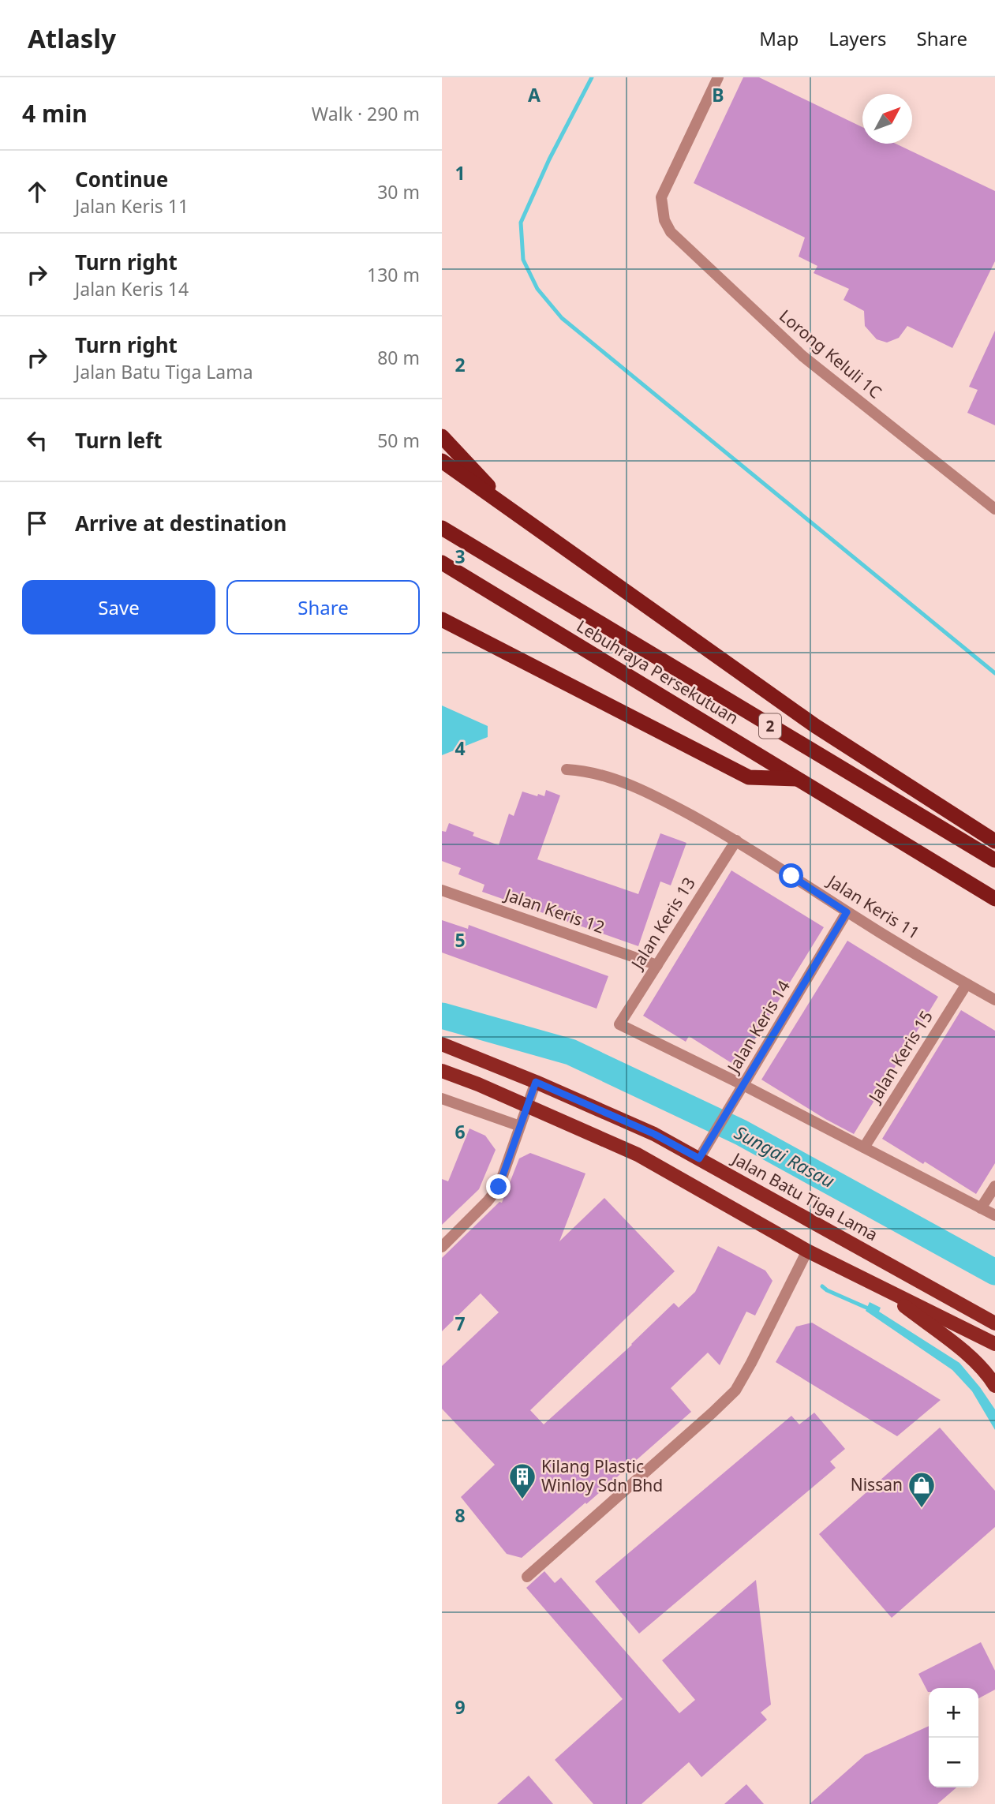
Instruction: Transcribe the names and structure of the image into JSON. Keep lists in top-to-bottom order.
{
  "streets": {
    "highway": ["Lebuhraya Persekutuan", "2"],
    "main road": ["Jalan Batu Tiga Lama"],
    "street": [
      "Lorong Keluli 1C",
      "Jalan Keris 11",
      "Jalan Keris 12",
      "Jalan Keris 13",
      "Jalan Keris 14",
      "Jalan Keris 15"
    ]
  },
  "crossings": [
    ["Jalan Keris 11", "Jalan Keris 13"],
    ["Jalan Keris 11", "Jalan Keris 14"],
    ["Jalan Keris 11", "Jalan Keris 15"],
    ["Jalan Keris 12", "Jalan Keris 13"],
    ["Jalan Keris 13", "Jalan Keris 14"],
    ["Jalan Keris 14", "Jalan Batu Tiga Lama"]
  ],
  "water": ["Sungai Rasau"],
  "places": {
    "building": ["Kilang Plastic Winloy Sdn Bhd"],
    "shop": ["Nissan"]
  },
  "north": "top right",
  "page": {
    "header": "Atlasly",
    "nav": ["Map", "Layers", "Share"],
    "heading": ["4 min", "Walk · 290 m"],
    "list": [
      ["Continue", "Jalan Keris 11", "30 m"],
      ["Turn right", "Jalan Keris 14", "130 m"],
      ["Turn right", "Jalan Batu Tiga Lama", "80 m"],
      ["Turn left", "50 m"],
      "Arrive at destination"
    ],
    "buttons": ["Save", "Share"],
    "map_buttons": ["+", "−"]
  },
  "grid": {
    "columns": ["A", "B"],
    "rows": [
      "1",
      "2",
      "3",
      "4",
      "5",
      "6",
      "7",
      "8",
      "9"
    ]
  }
}
